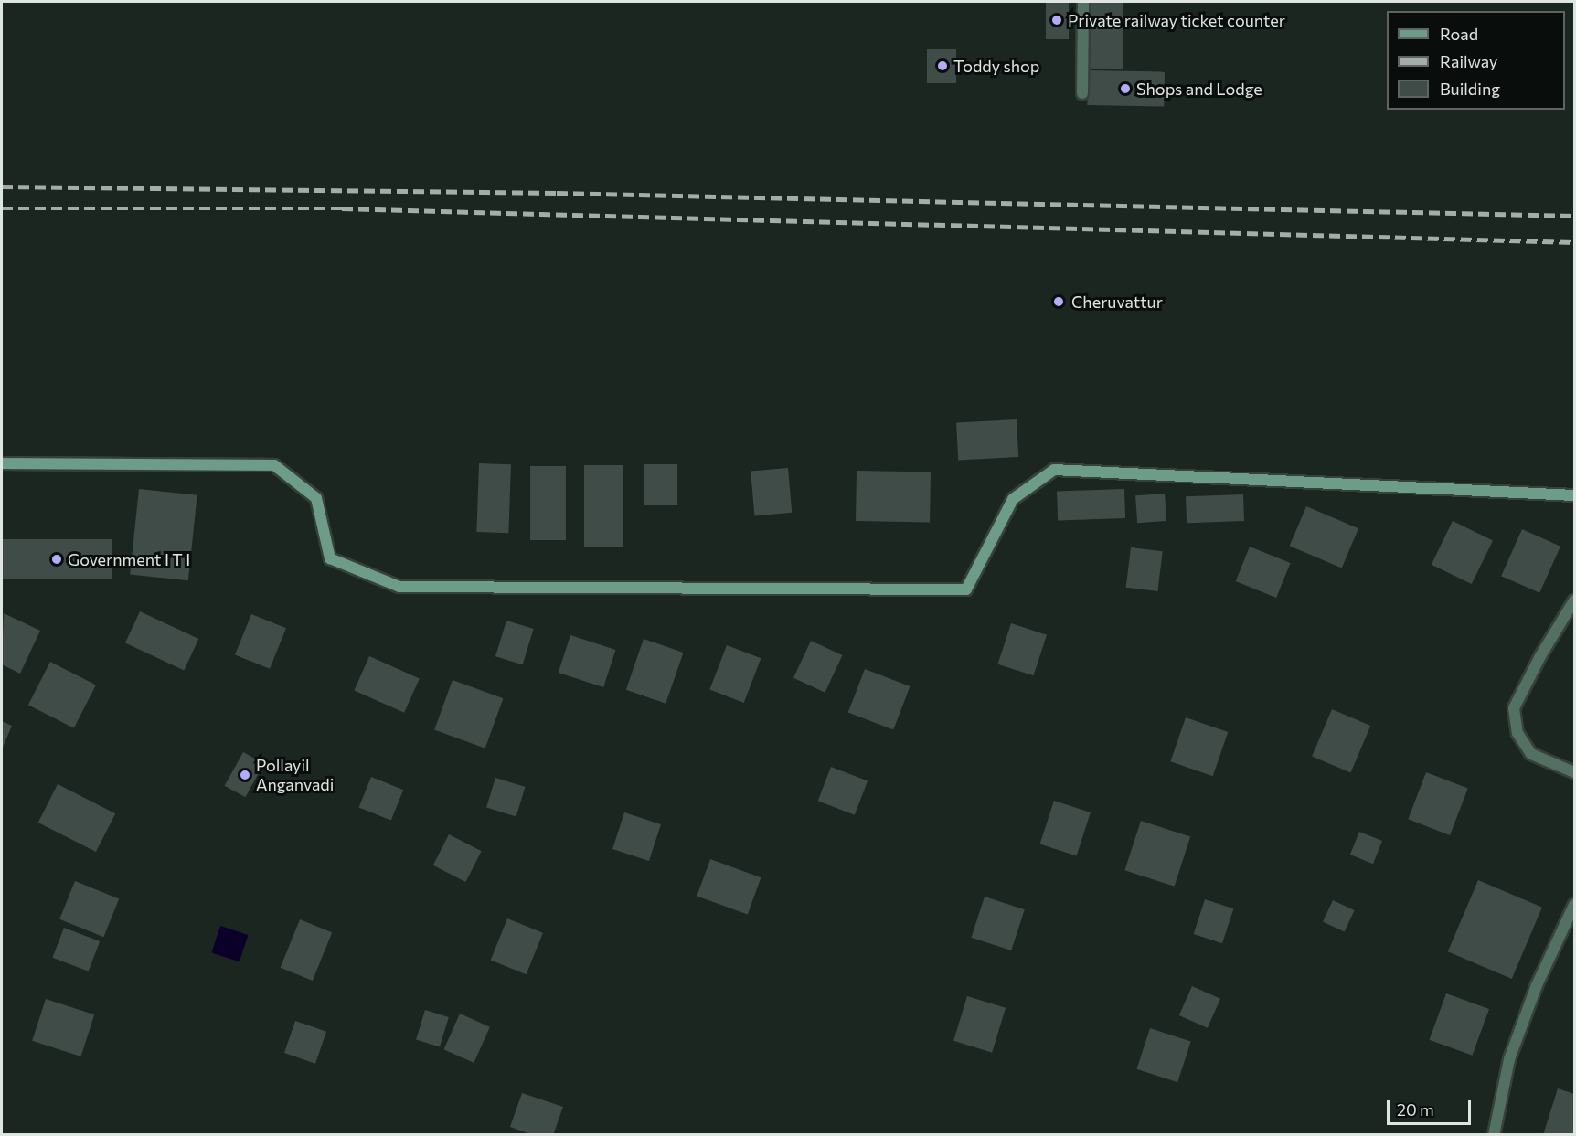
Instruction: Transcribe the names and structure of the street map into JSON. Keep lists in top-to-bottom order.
{
  "places": [
    "Private railway ticket counter",
    "Toddy shop",
    "Shops and Lodge",
    "Cheruvattur",
    "Government I T I",
    "Pollayil Anganvadi"
  ],
  "legend": ["Road", "Railway", "Building"],
  "scale_bar": "20 m"
}
